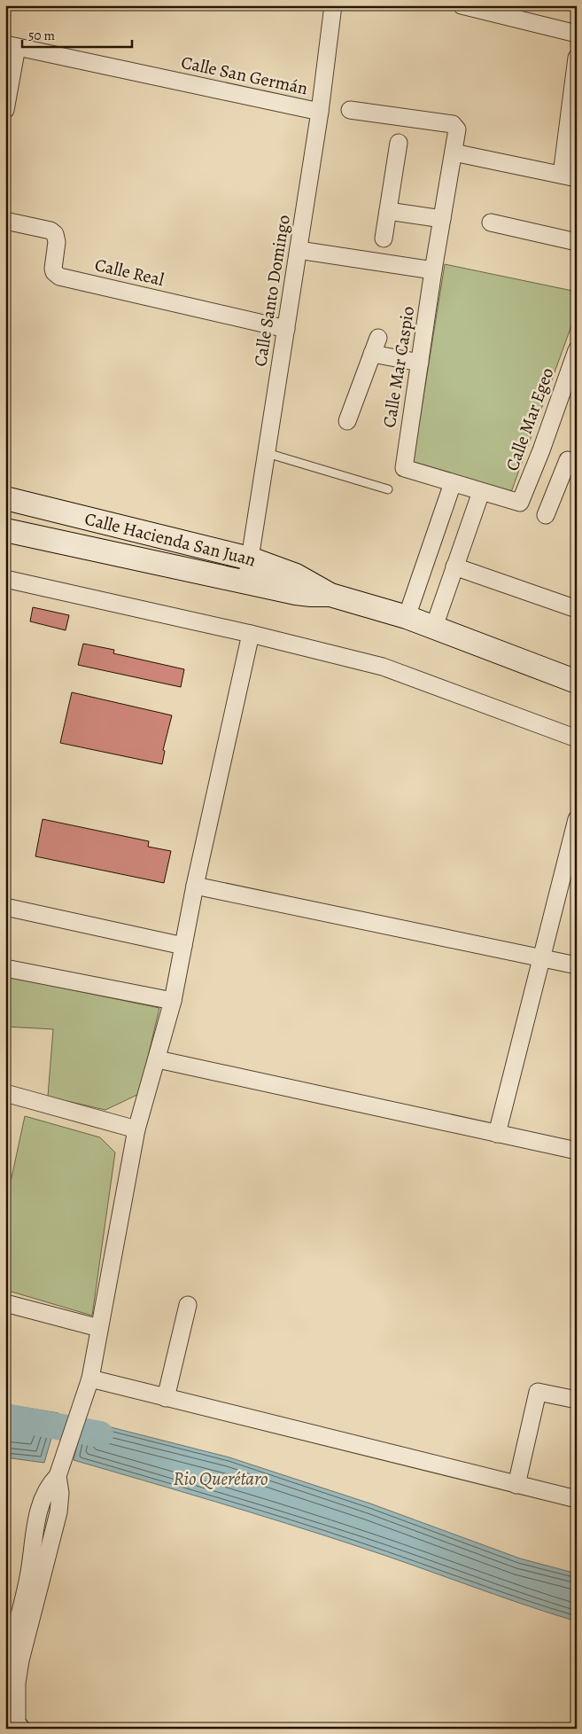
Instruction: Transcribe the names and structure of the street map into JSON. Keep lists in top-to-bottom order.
{
  "streets": {
    "main road": ["Calle Hacienda San Juan"],
    "street": [
      "Calle San Germán",
      "Calle Real",
      "Calle Santo Domingo",
      "Calle Mar Caspio",
      "Calle Mar Egeo"
    ]
  },
  "crossings": [
    ["Calle San Germán", "Calle Santo Domingo"],
    ["Calle Real", "Calle Santo Domingo"],
    ["Calle Santo Domingo", "Calle Hacienda San Juan"],
    ["Calle Mar Caspio", "Calle Mar Egeo"]
  ],
  "water": ["Rio Querétaro"],
  "scale_bar": "50 m"
}
